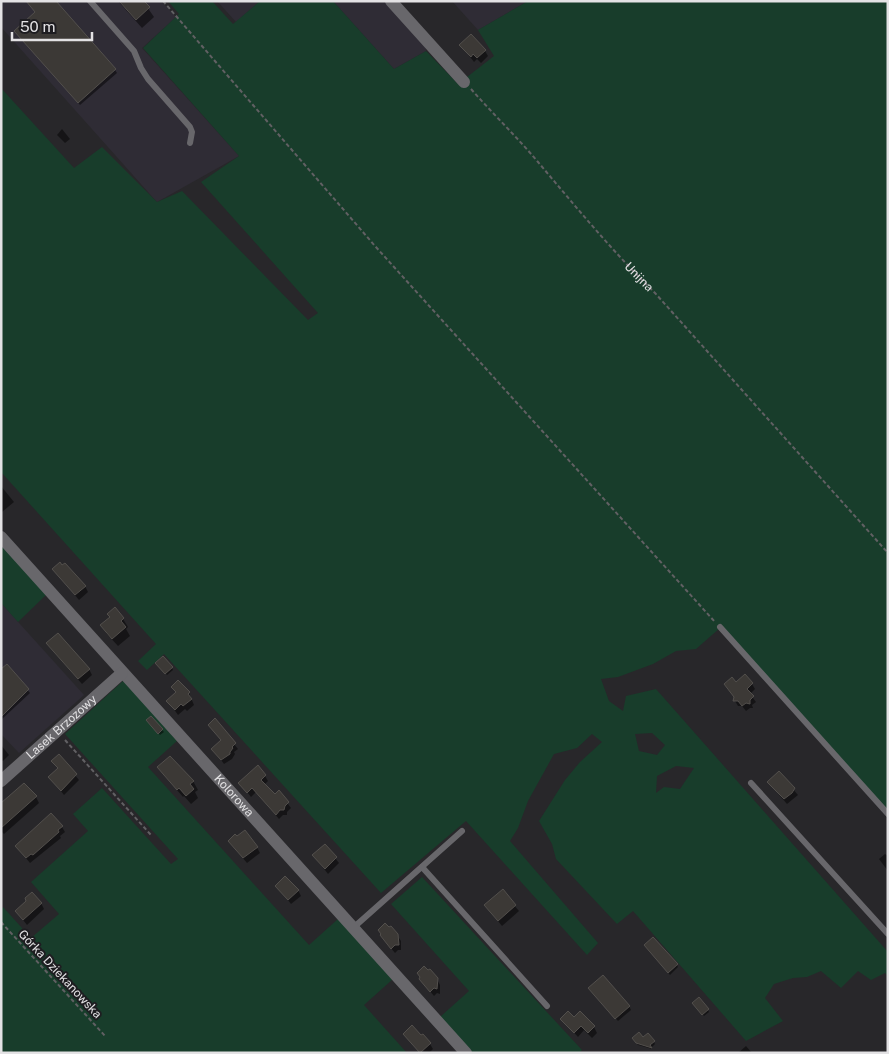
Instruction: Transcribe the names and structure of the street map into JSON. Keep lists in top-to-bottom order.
{
  "streets": {
    "street": ["Lasek Brzozowy", "Kolorowa"],
    "path": ["Unijna", "Górka Dziekanowska"]
  },
  "crossings": [
    ["Lasek Brzozowy", "Kolorowa"]
  ],
  "scale_bar": "50 m"
}
